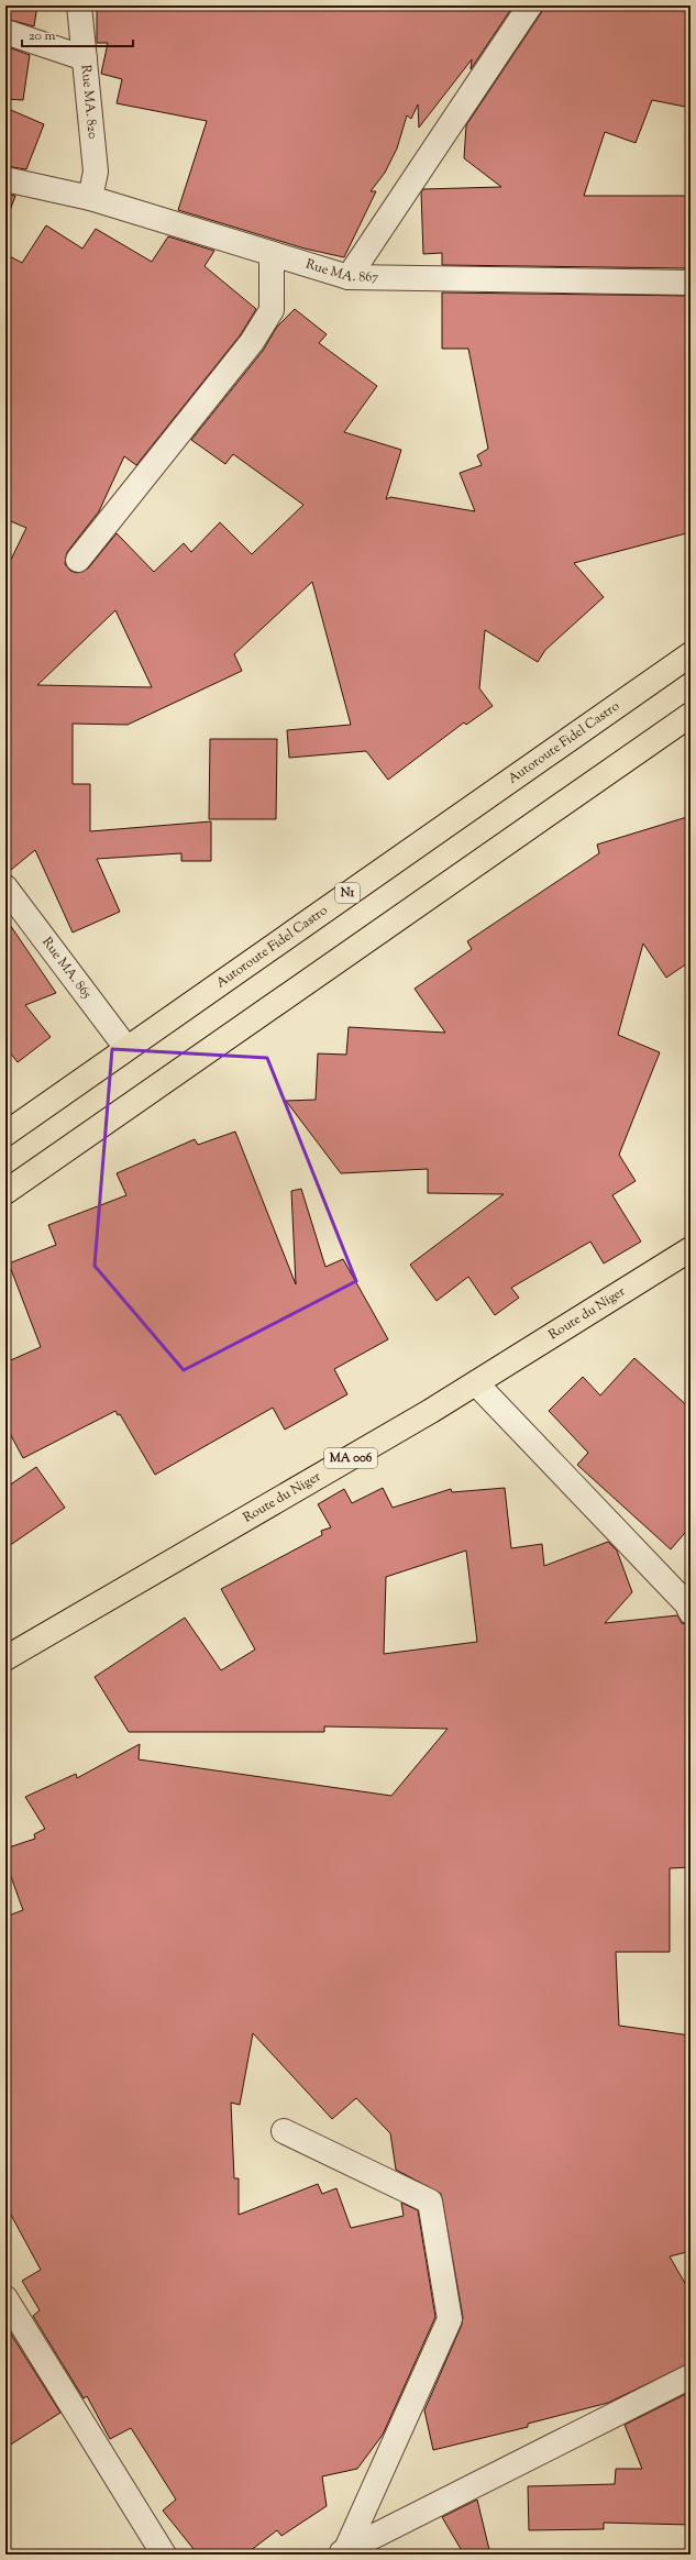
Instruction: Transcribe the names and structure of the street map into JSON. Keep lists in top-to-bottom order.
{
  "streets": {
    "main road": [
      "Autoroute Fidel Castro",
      "N1",
      "Route du Niger",
      "MA 006"
    ],
    "street": ["Rue MA. 820", "Rue MA. 867", "Rue MA. 865"]
  },
  "crossings": [
    ["Rue MA. 820", "Rue MA. 867"],
    ["Autoroute Fidel Castro", "Rue MA. 865"]
  ],
  "scale_bar": "20 m"
}
